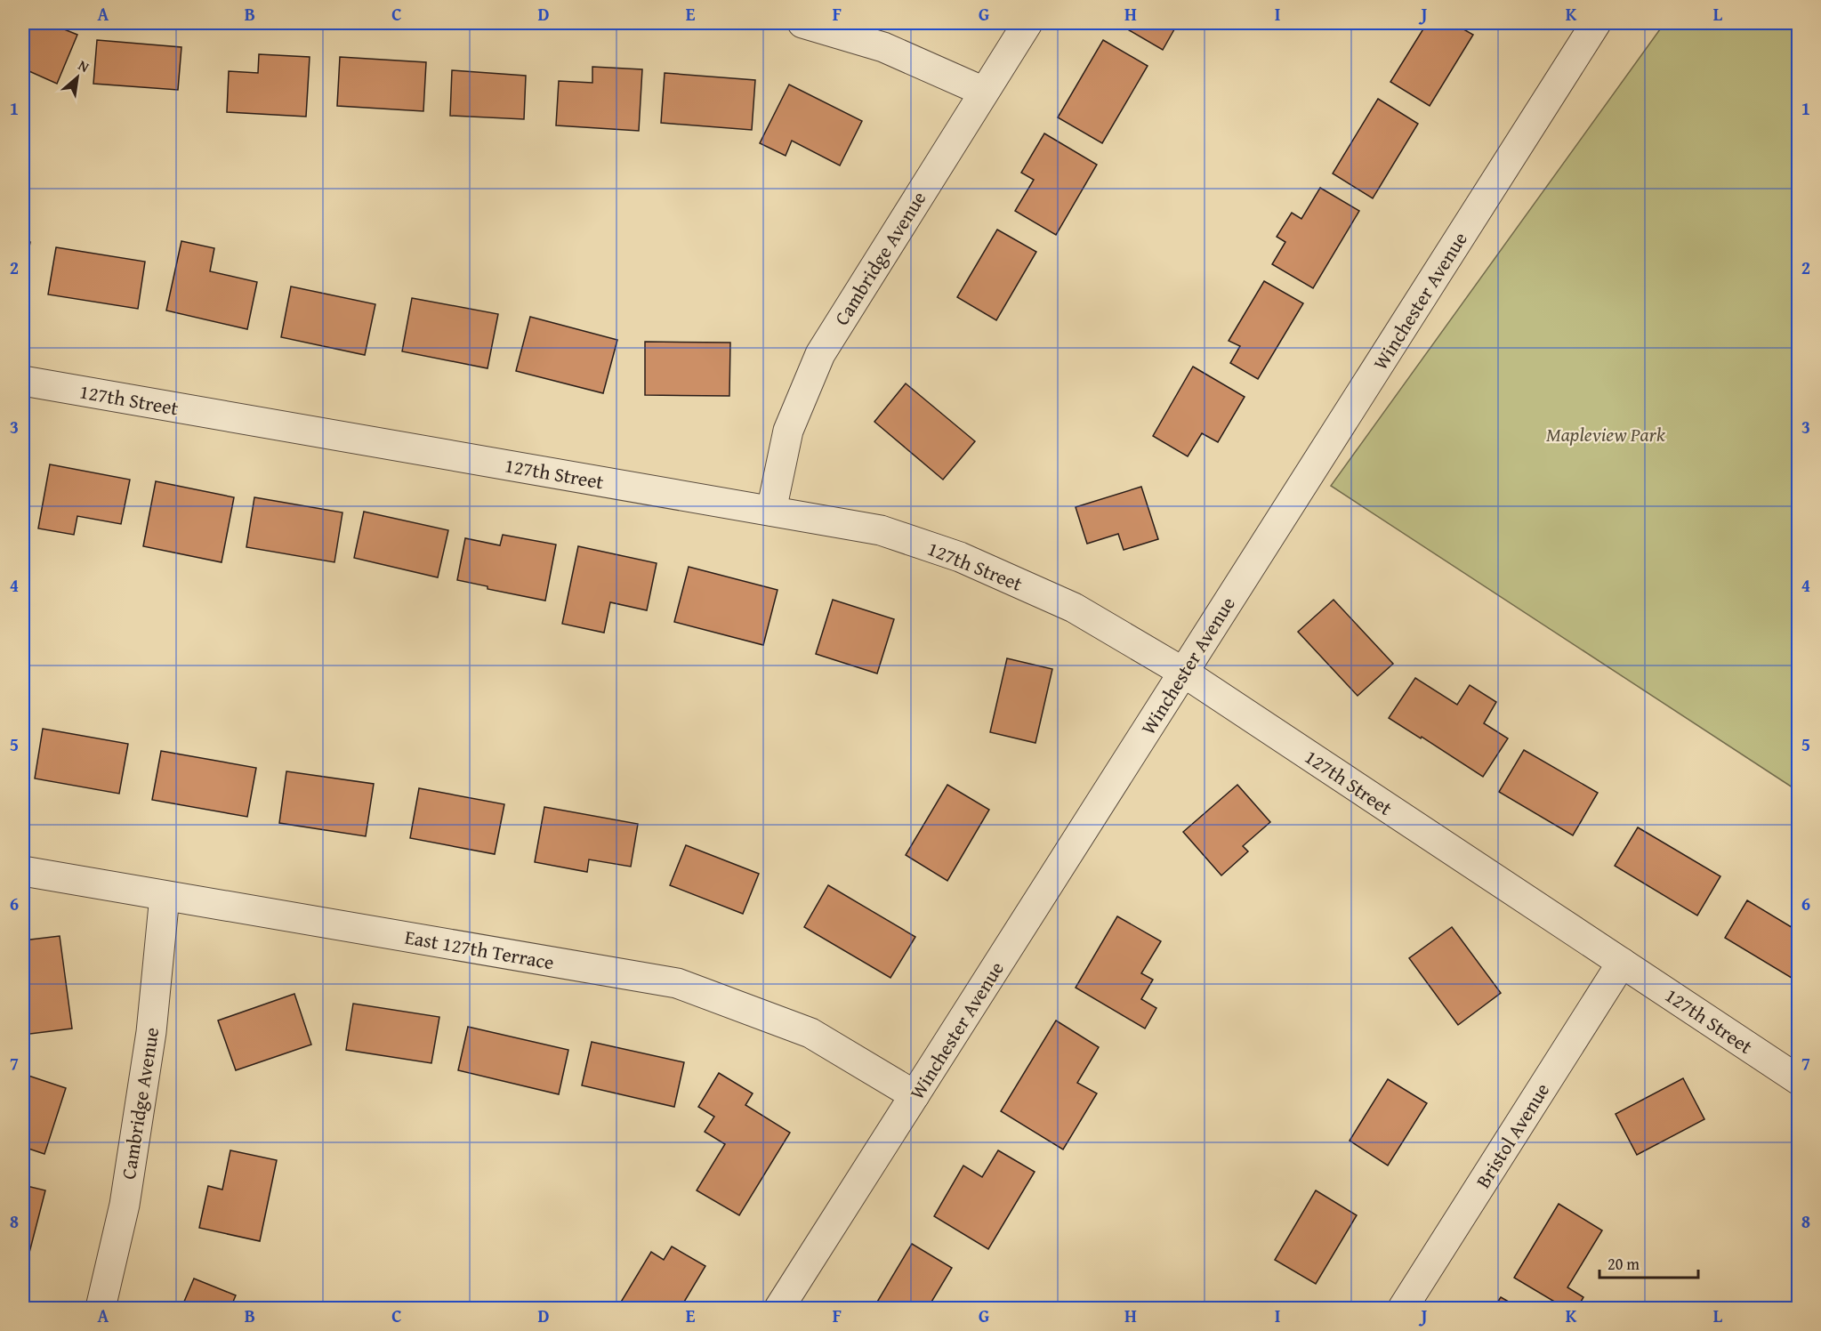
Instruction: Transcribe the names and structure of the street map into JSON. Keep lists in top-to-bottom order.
{
  "streets": {
    "street": [
      "Cambridge Avenue",
      "Winchester Avenue",
      "127th Street",
      "East 127th Terrace",
      "Bristol Avenue"
    ]
  },
  "crossings": [
    ["Cambridge Avenue", "127th Street"],
    ["Cambridge Avenue", "East 127th Terrace"],
    ["Winchester Avenue", "127th Street"],
    ["Winchester Avenue", "East 127th Terrace"],
    ["127th Street", "Bristol Avenue"]
  ],
  "parks": ["Mapleview Park"],
  "scale_bar": "20 m",
  "north": "top right",
  "grid": {
    "columns": [
      "A",
      "B",
      "C",
      "D",
      "E",
      "F",
      "G",
      "H",
      "I",
      "J",
      "K",
      "L"
    ],
    "rows": [
      "1",
      "2",
      "3",
      "4",
      "5",
      "6",
      "7",
      "8"
    ]
  }
}
